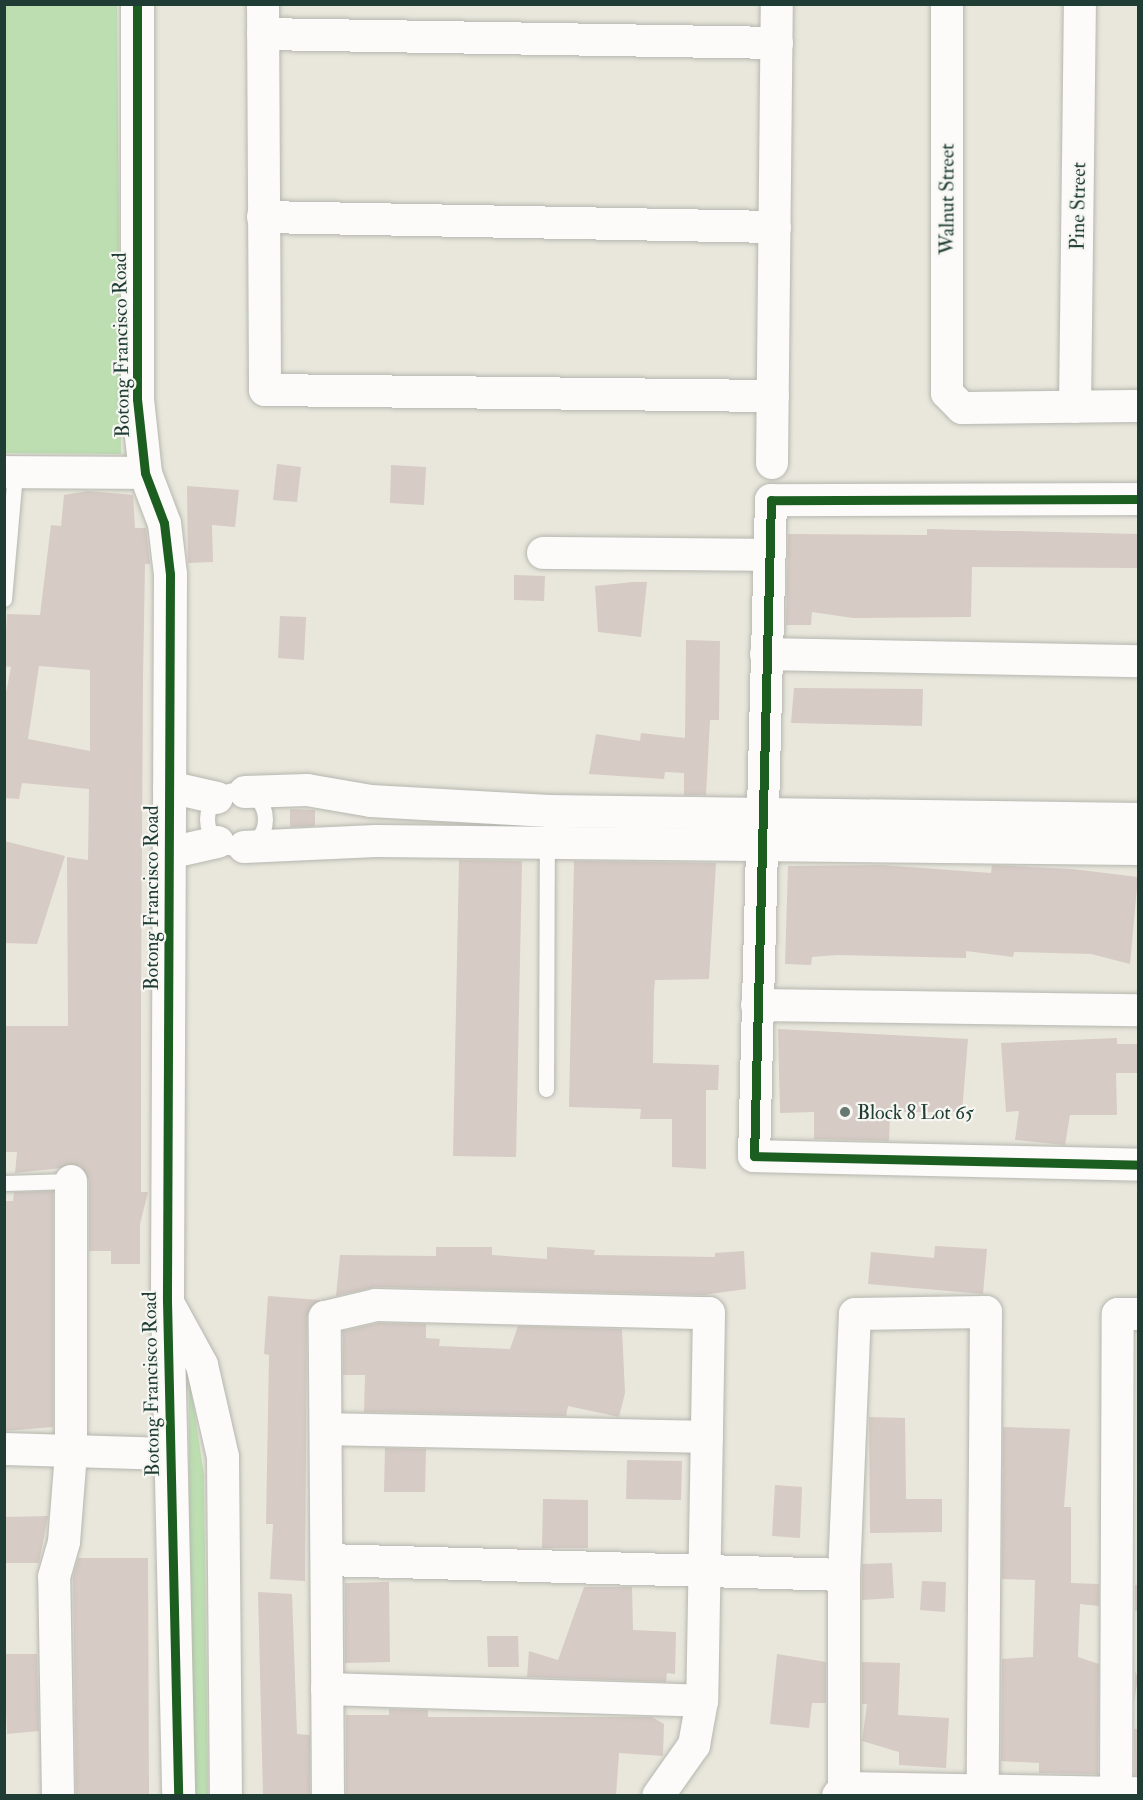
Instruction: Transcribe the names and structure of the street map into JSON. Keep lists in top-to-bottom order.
{
  "streets": {
    "street": ["Walnut Street", "Pine Street", "Botong Francisco Road"]
  },
  "crossings": [
    ["Walnut Street", "Pine Street"]
  ],
  "places": ["Block 8 Lot 65"]
}
